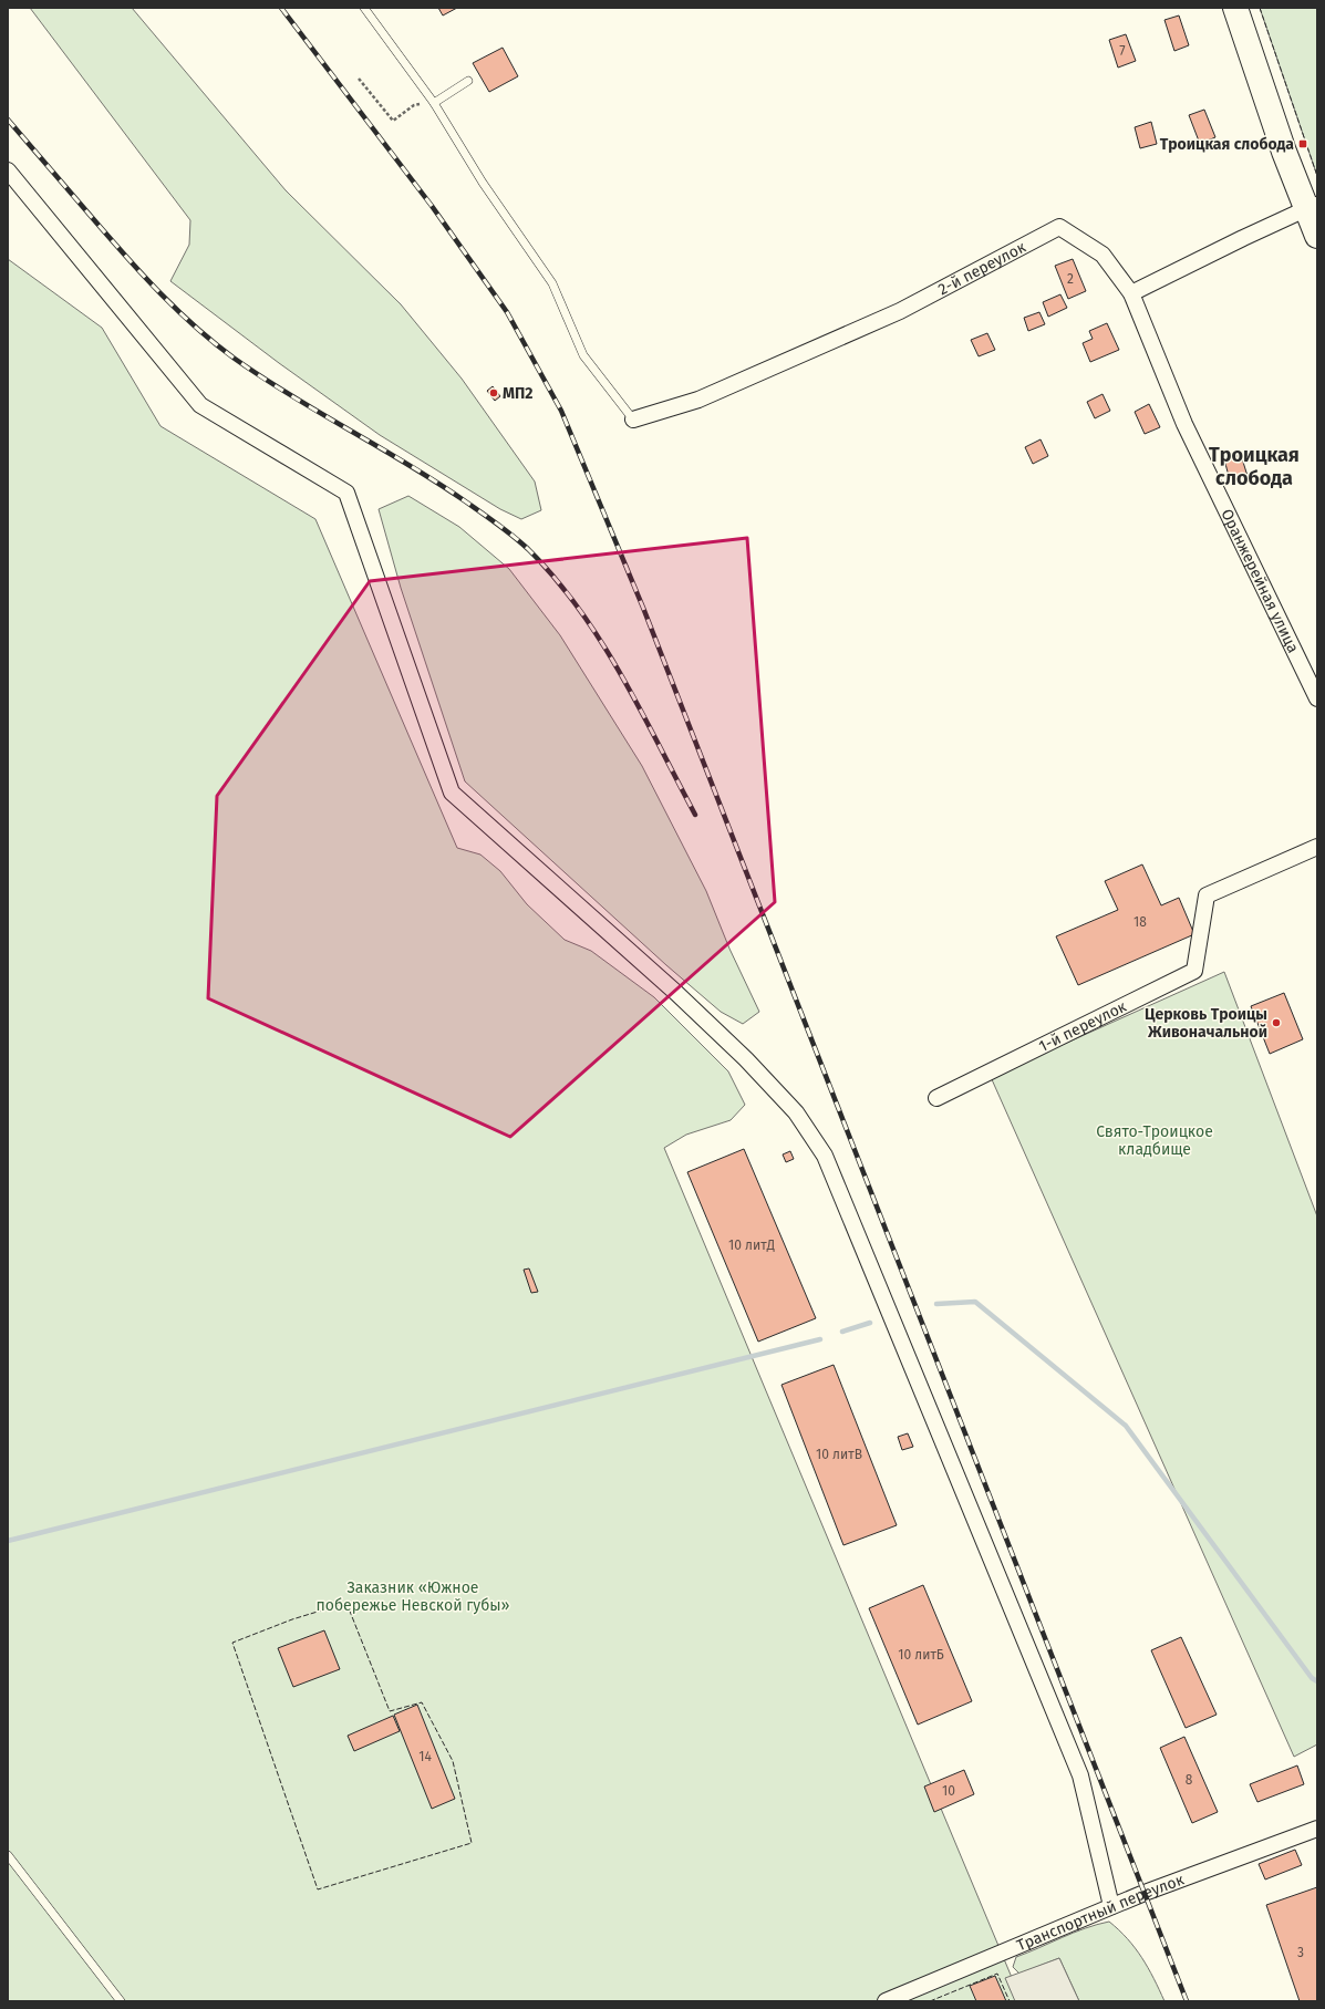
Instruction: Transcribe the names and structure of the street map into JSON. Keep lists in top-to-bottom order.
{
  "streets": {
    "street": [
      "2-й переулок",
      "Оранжерейная улица",
      "1-й переулок",
      "Транспортный переулок"
    ]
  },
  "crossings": [
    ["2-й переулок", "Оранжерейная улица"]
  ],
  "districts": ["Троицкая слобода"],
  "parks": ["Свято-Троицкое кладбище", "Заказник «Южное побережье Невской губы»"],
  "places": {
    "transit": ["Троицкая слобода"],
    "other": ["МП2", "Церковь Троицы Живоначальной"]
  },
  "house_numbers": [
    "7",
    "2",
    "18",
    "10 литД",
    "10 литВ",
    "10 литБ",
    "14",
    "8",
    "10",
    "3"
  ]
}
